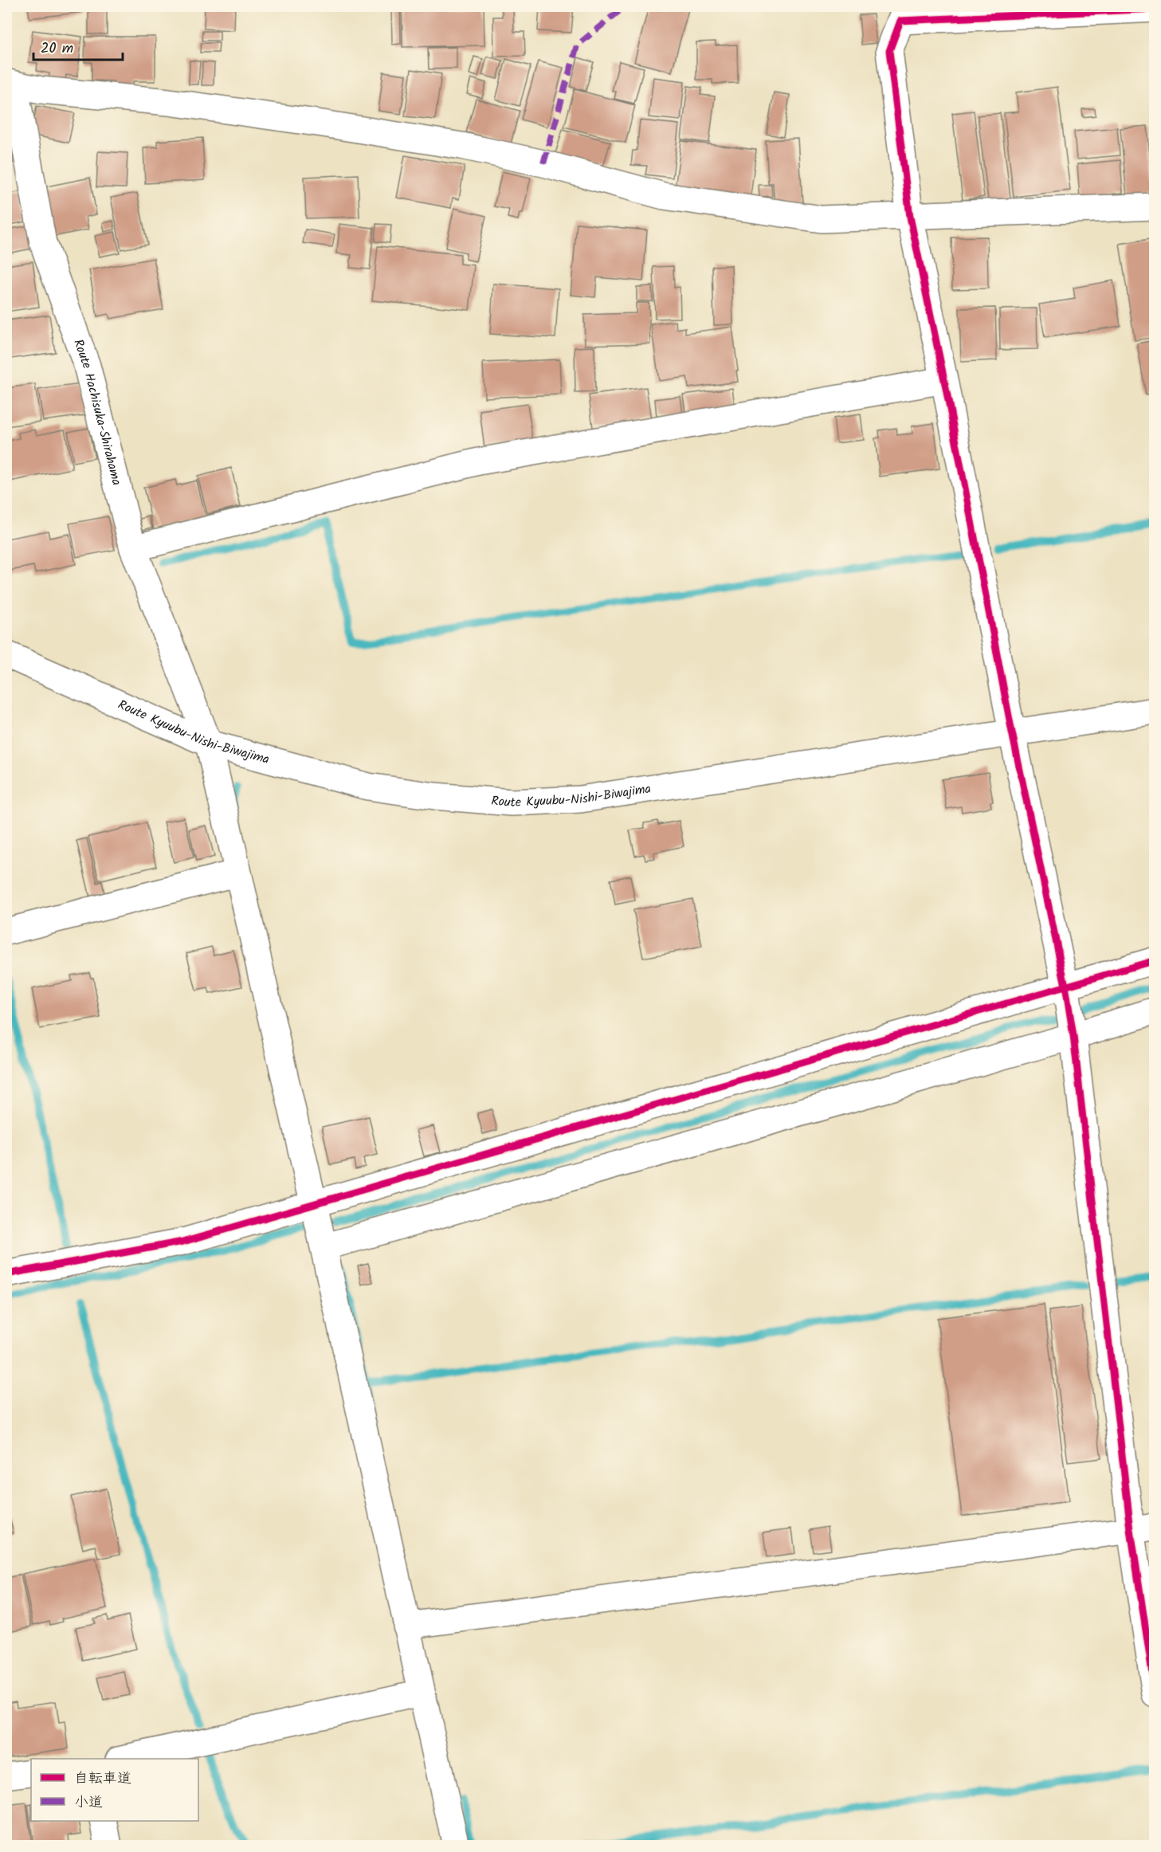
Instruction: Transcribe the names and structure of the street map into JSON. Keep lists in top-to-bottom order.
{
  "streets": {
    "street": ["Route Hachisuka-Shirahama", "Route Kyuubu-Nishi-Biwajima"]
  },
  "crossings": [
    ["Route Hachisuka-Shirahama", "Route Kyuubu-Nishi-Biwajima"]
  ],
  "legend": ["自転車道", "小道"],
  "scale_bar": "20 m"
}
